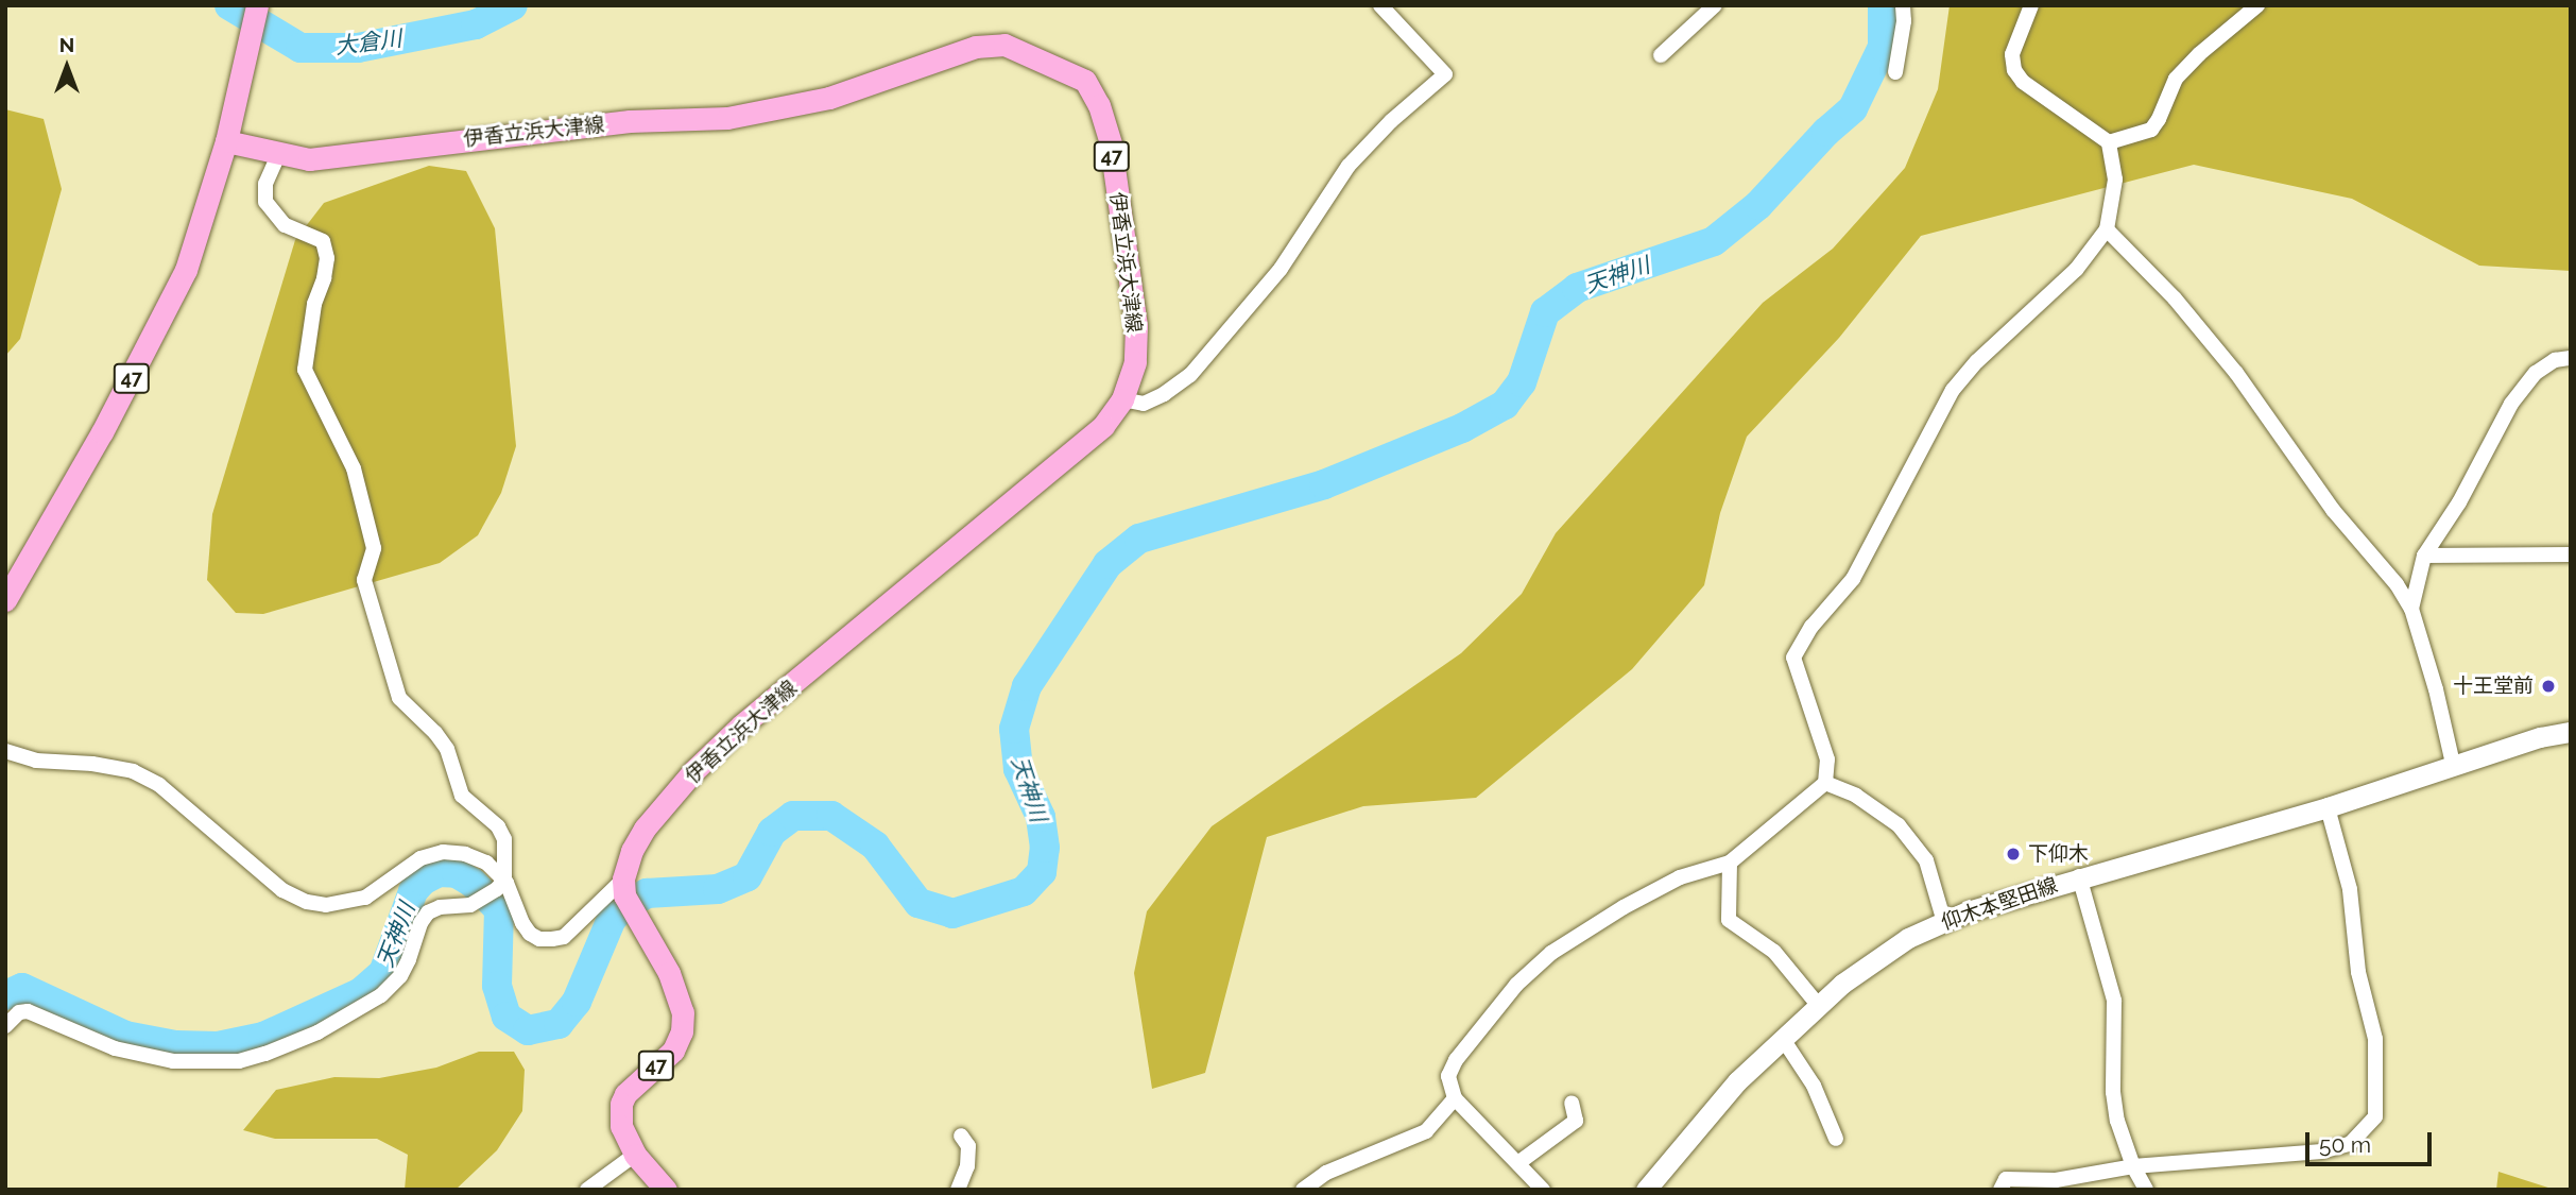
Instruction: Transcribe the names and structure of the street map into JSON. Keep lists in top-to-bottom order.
{
  "streets": {
    "main road": ["伊香立浜大津線", "47", "仰木本堅田線"]
  },
  "crossings": [
    ["伊香立浜大津線", "47"]
  ],
  "water": ["大倉川", "天神川"],
  "places": ["十王堂前", "下仰木"],
  "scale_bar": "50 m",
  "north": "top"
}
